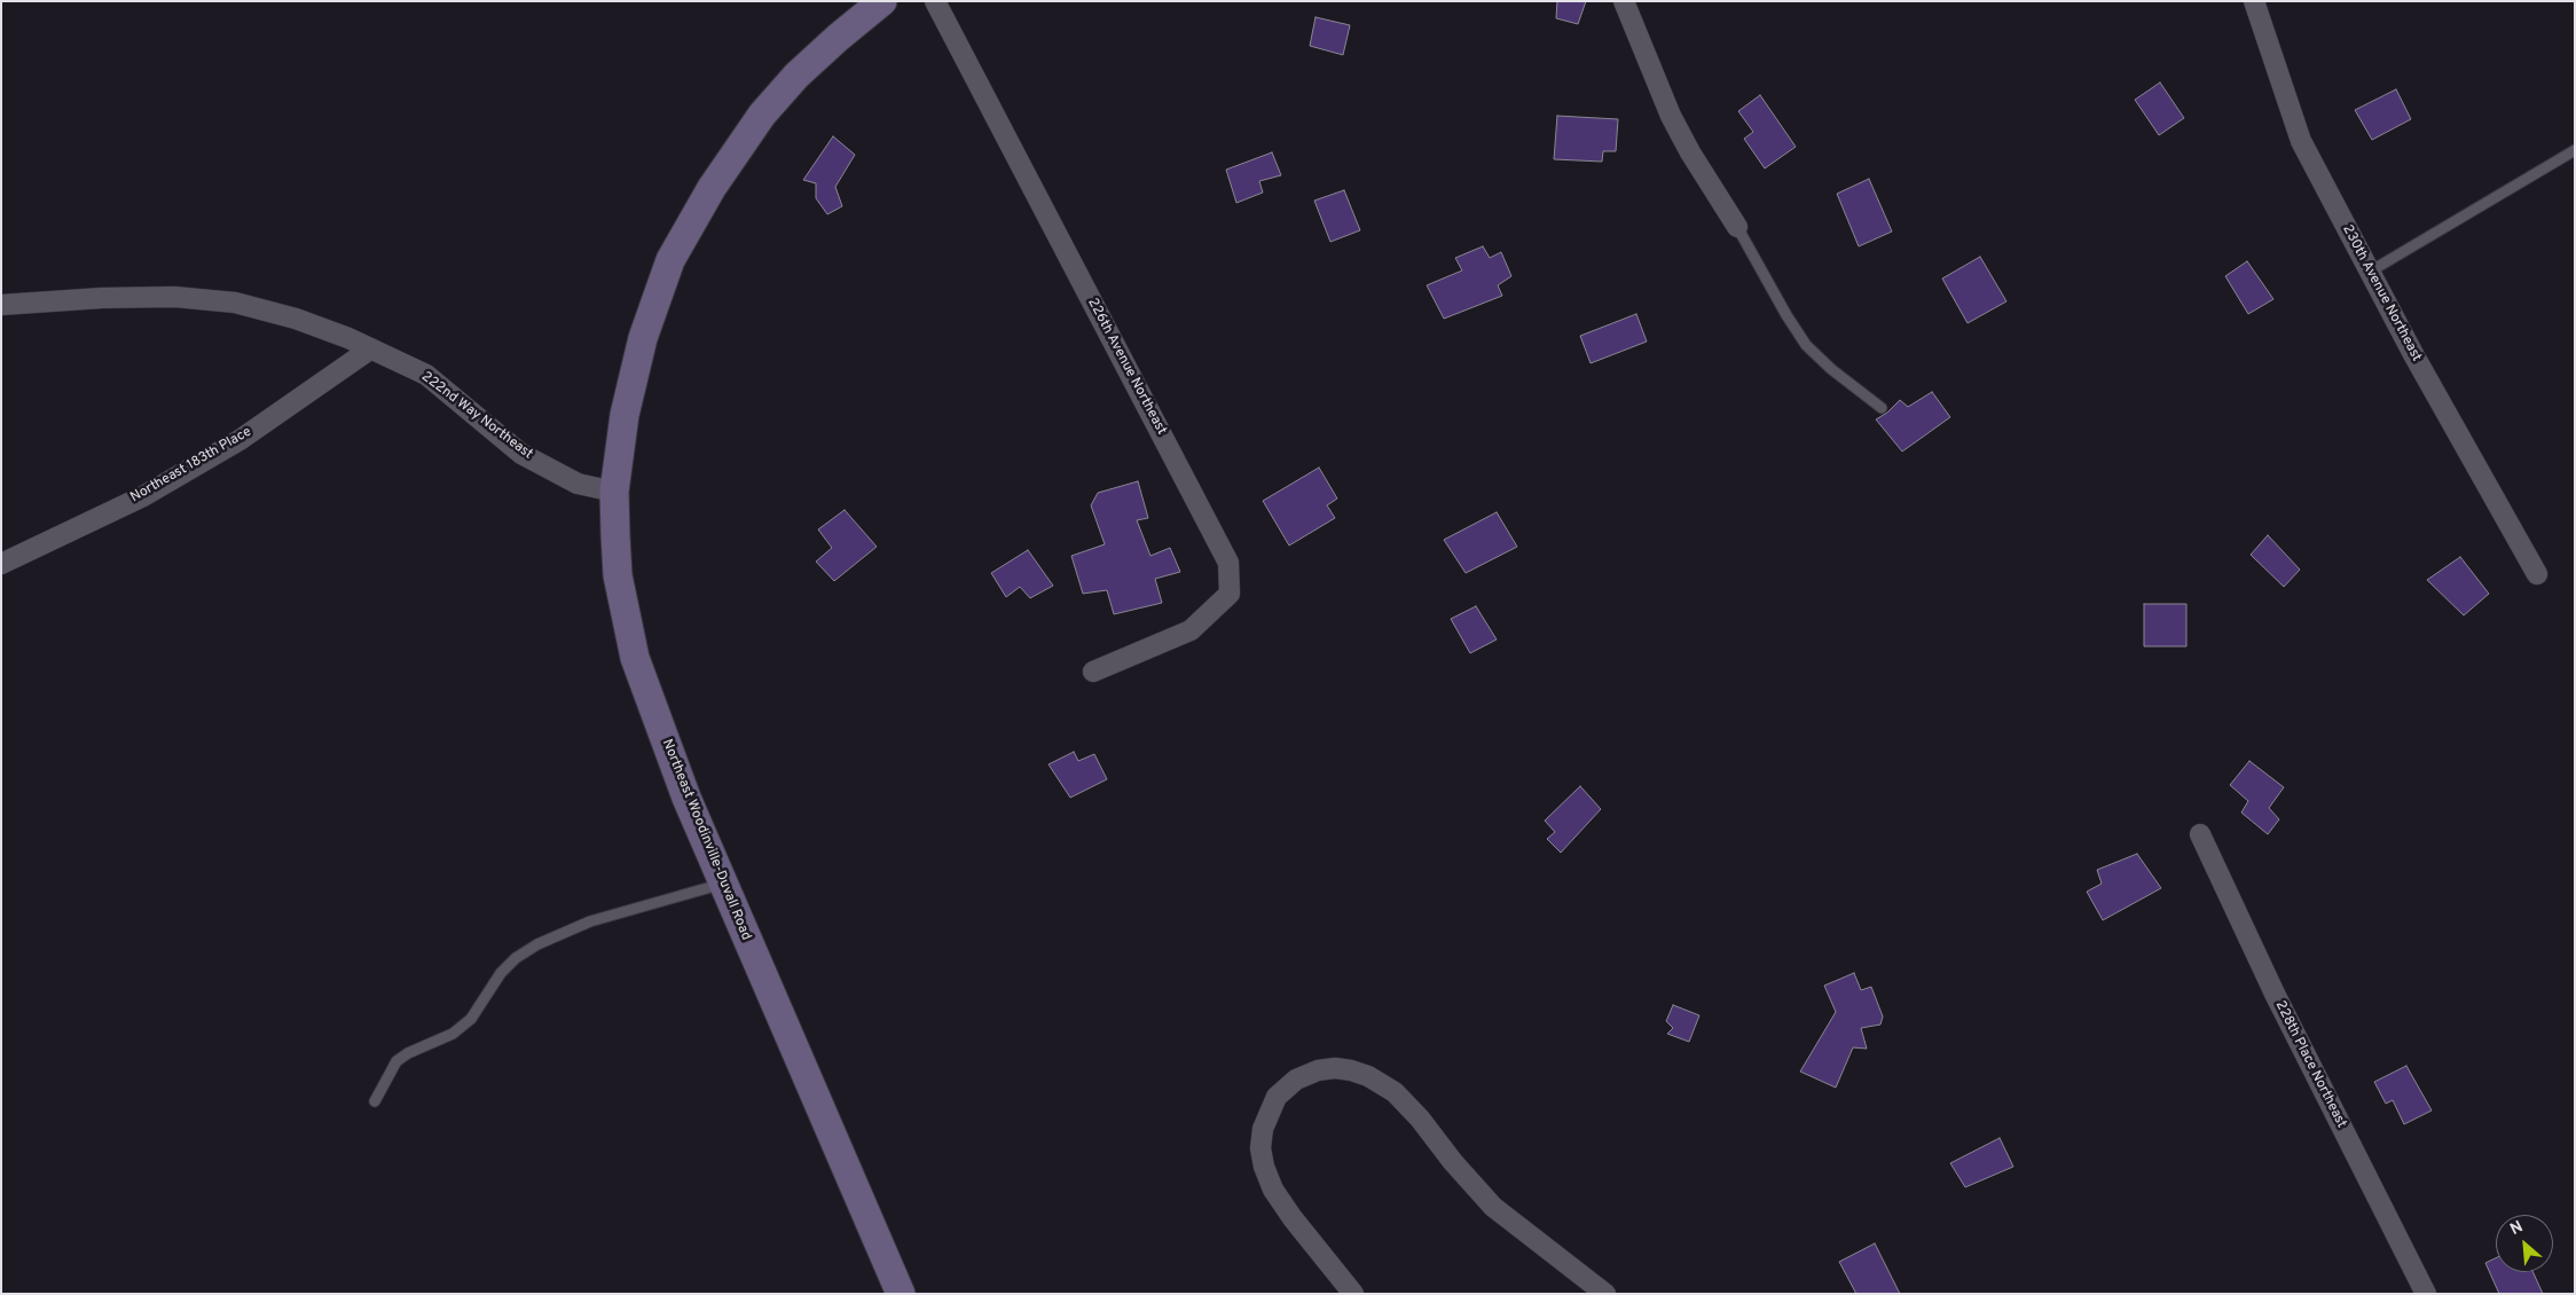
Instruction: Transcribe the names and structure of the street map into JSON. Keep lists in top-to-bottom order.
{
  "streets": {
    "main road": ["Northeast Woodinville-Duvall Road"],
    "street": [
      "230th Avenue Northeast",
      "226th Avenue Northeast",
      "222nd Way Northeast",
      "Northeast 183th Place",
      "228th Place Northeast"
    ]
  },
  "crossings": [
    ["222nd Way Northeast", "Northeast 183th Place"],
    ["222nd Way Northeast", "Northeast Woodinville-Duvall Road"]
  ],
  "north": "top left"
}
